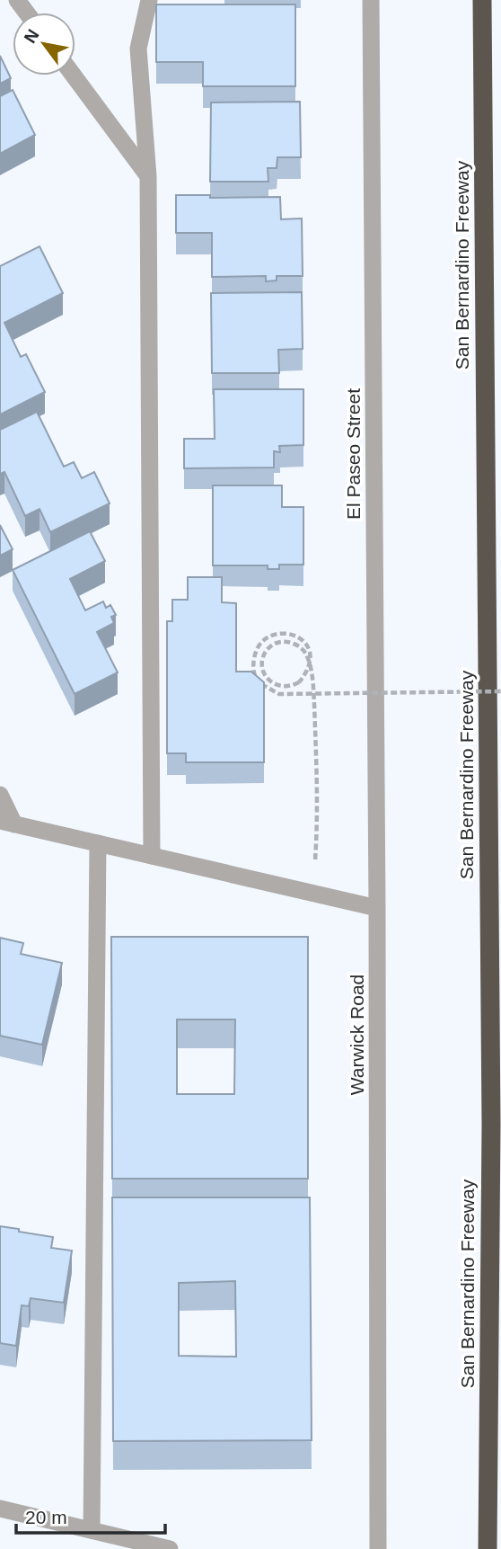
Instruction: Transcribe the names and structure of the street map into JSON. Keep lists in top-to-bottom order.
{
  "streets": {
    "highway": ["San Bernardino Freeway"],
    "street": ["El Paseo Street", "Warwick Road"]
  },
  "crossings": [
    ["El Paseo Street", "Warwick Road"]
  ],
  "scale_bar": "20 m",
  "north": "top left"
}
